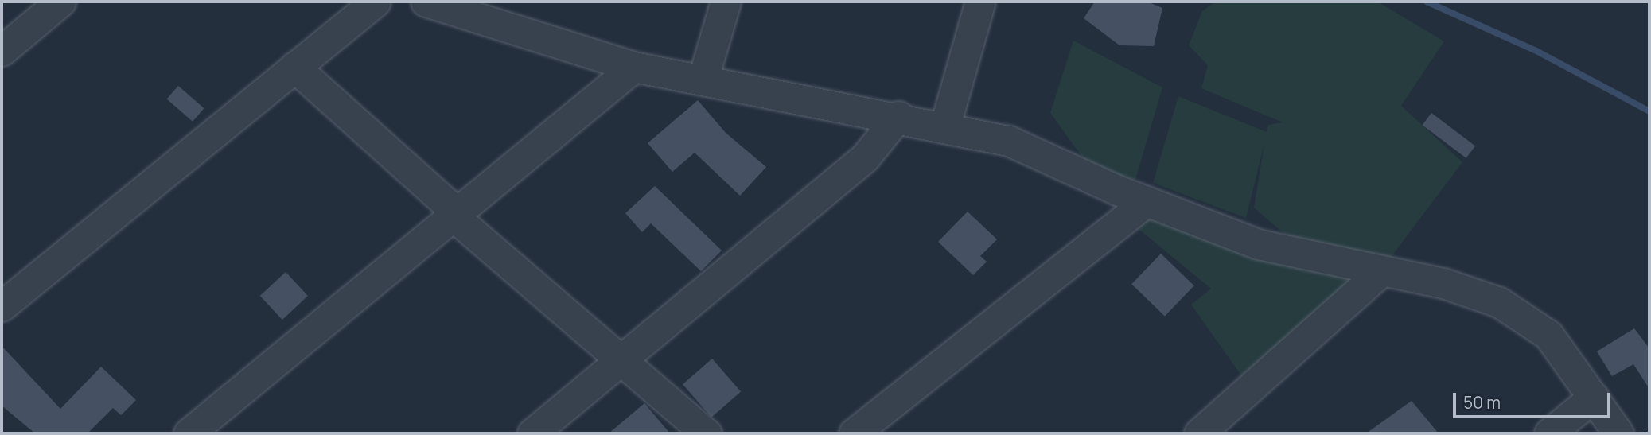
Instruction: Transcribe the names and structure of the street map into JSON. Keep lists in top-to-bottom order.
{
  "scale_bar": "50 m"
}
